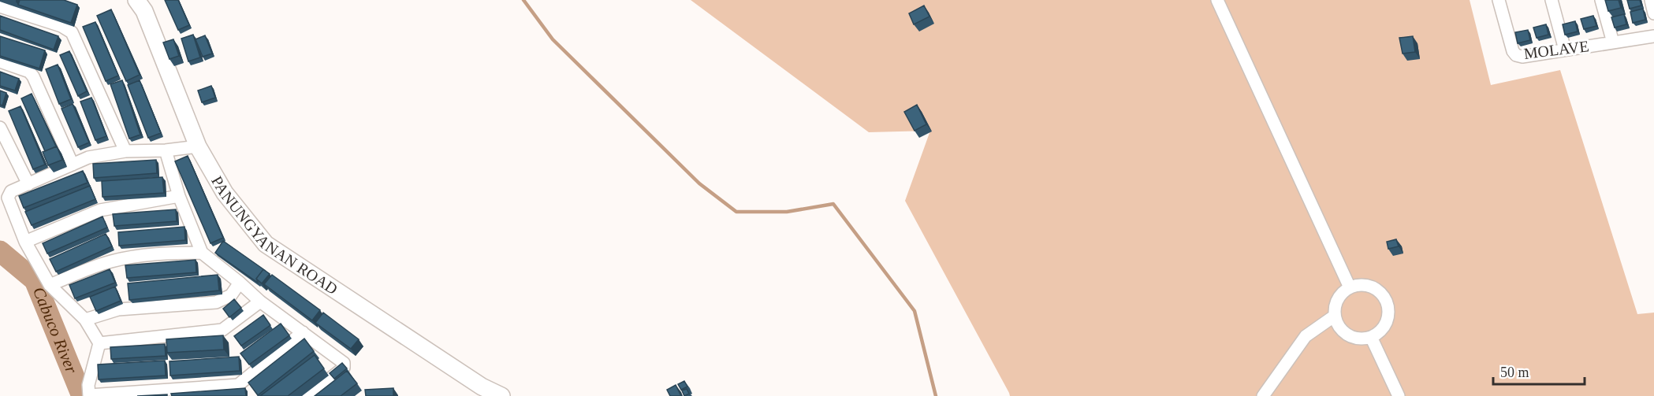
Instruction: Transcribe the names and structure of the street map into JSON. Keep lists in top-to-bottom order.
{
  "streets": {
    "street": ["MOLAVE", "PANUNGYANAN ROAD"]
  },
  "water": ["Cabuco River"],
  "scale_bar": "50 m"
}
